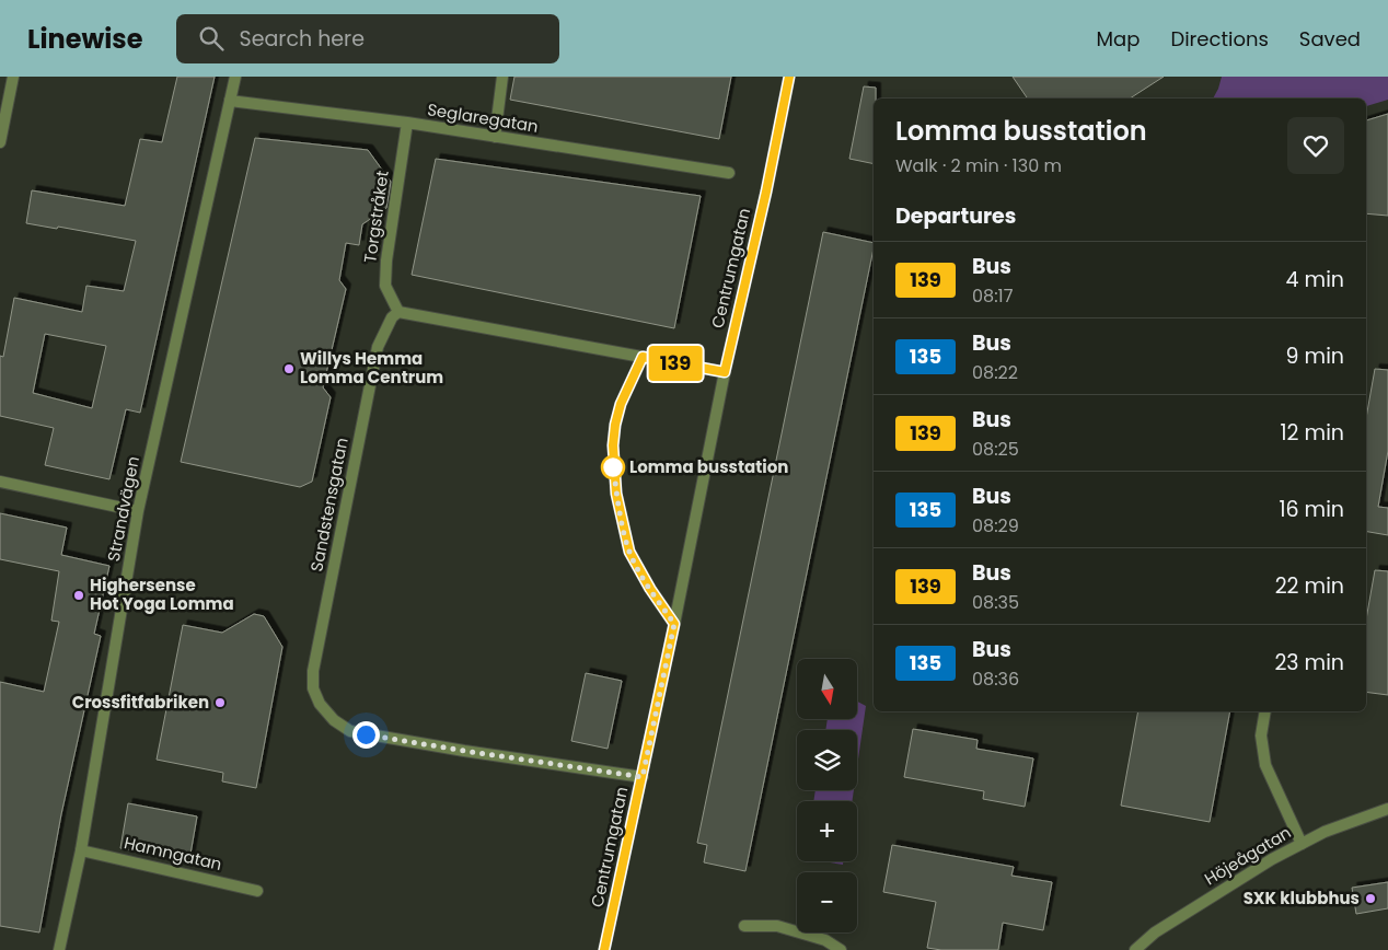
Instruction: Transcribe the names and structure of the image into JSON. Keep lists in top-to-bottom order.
{
  "streets": {
    "street": [
      "Seglaregatan",
      "Torgstråket",
      "Centrumgatan",
      "Sandstensgatan",
      "Strandvägen",
      "Hamngatan",
      "Höjeågatan"
    ]
  },
  "crossings": [
    ["Seglaregatan", "Torgstråket"],
    ["Seglaregatan", "Strandvägen"],
    ["Torgstråket", "Sandstensgatan"],
    ["Centrumgatan", "Sandstensgatan"],
    ["Strandvägen", "Hamngatan"]
  ],
  "places": [
    "Willys Hemma Lomma Centrum",
    "Lomma busstation",
    "Highersense Hot Yoga Lomma",
    "Crossfitfabriken",
    "SXK klubbhus"
  ],
  "lines": ["bus line 139"],
  "north": "bottom",
  "page": {
    "header": "Linewise",
    "search": "Search here",
    "nav": ["Map", "Directions", "Saved"],
    "on_map": "139",
    "heading": [
      ["Lomma busstation", "Walk · 2 min · 130 m"],
      "Departures"
    ],
    "list": [
      {
        "mark": "139",
        "name": "Bus",
        "note": "08:17",
        "value": "4 min"
      },
      {
        "mark": "135",
        "name": "Bus",
        "note": "08:22",
        "value": "9 min"
      },
      {
        "mark": "139",
        "name": "Bus",
        "note": "08:25",
        "value": "12 min"
      },
      {
        "mark": "135",
        "name": "Bus",
        "note": "08:29",
        "value": "16 min"
      },
      {
        "mark": "139",
        "name": "Bus",
        "note": "08:35",
        "value": "22 min"
      },
      {
        "mark": "135",
        "name": "Bus",
        "note": "08:36",
        "value": "23 min"
      }
    ],
    "map_buttons": ["+", "−"]
  }
}
